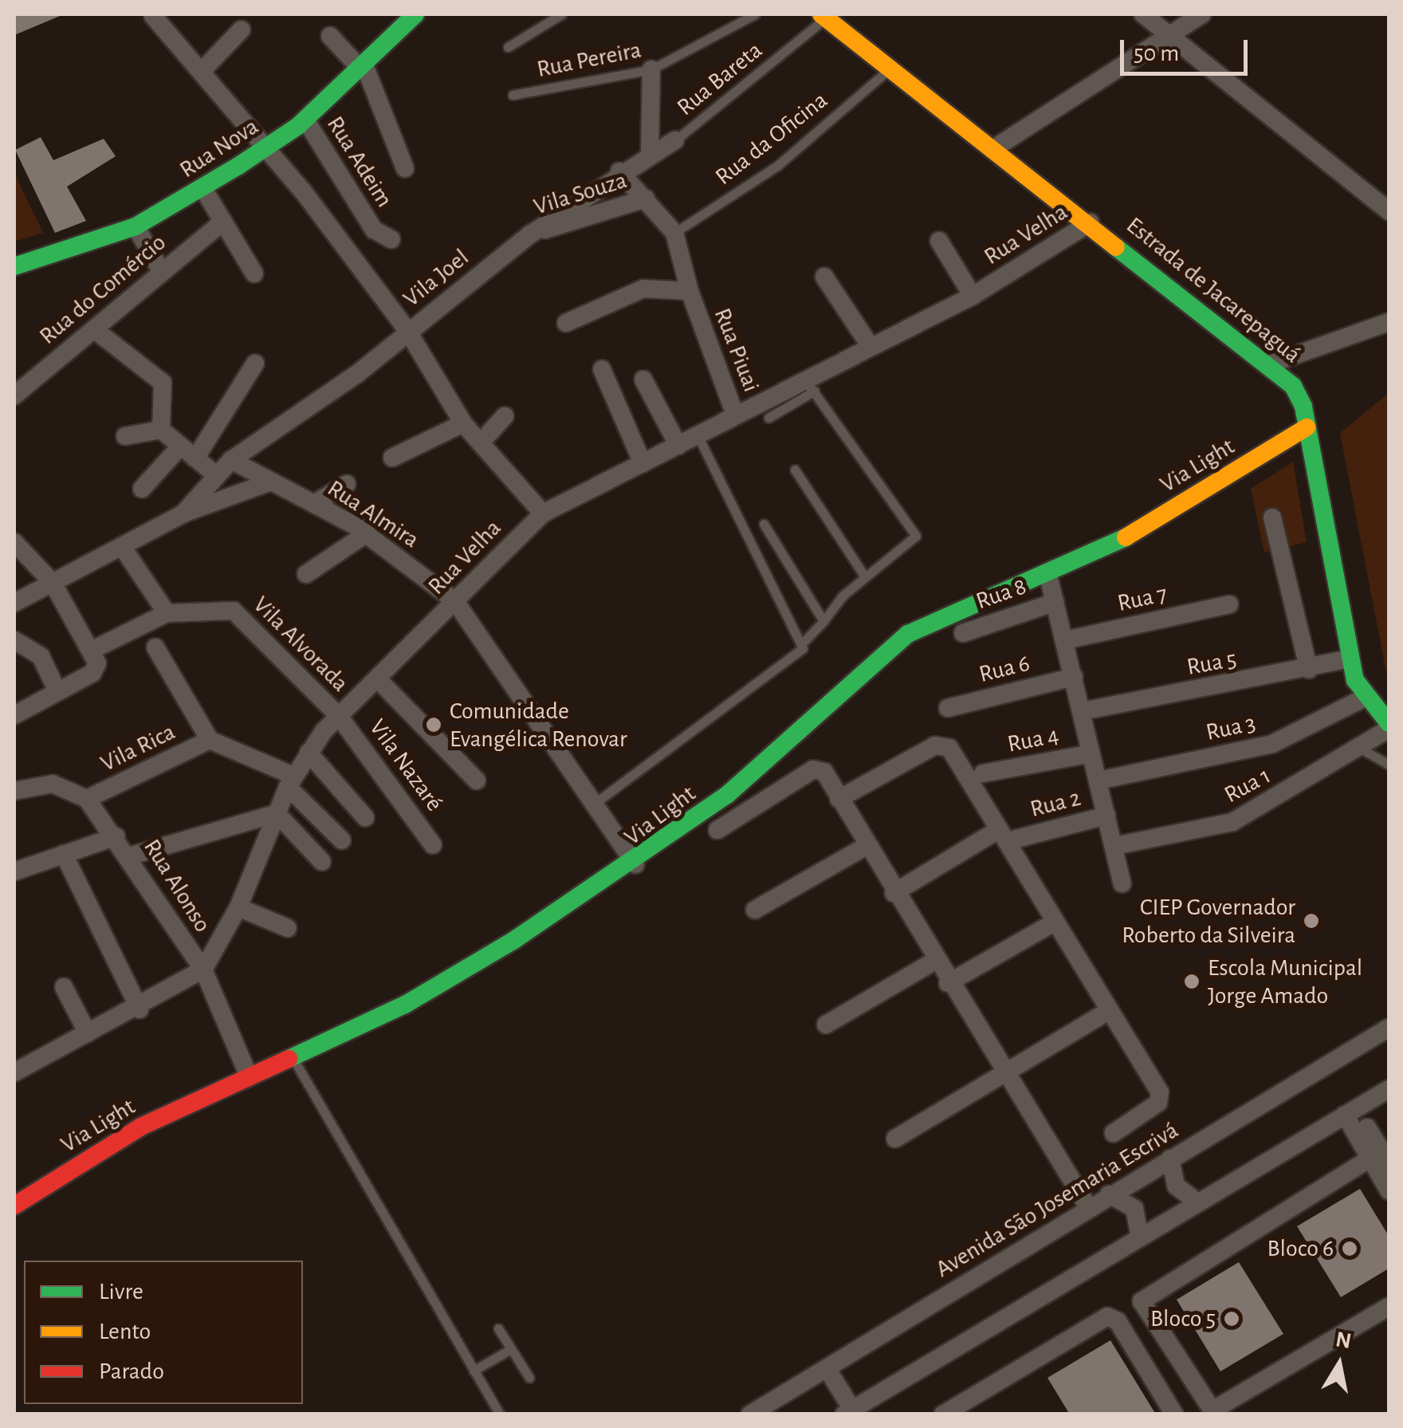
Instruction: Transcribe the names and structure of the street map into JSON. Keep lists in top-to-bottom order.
{
  "streets": {
    "street": [
      "Rua Nova",
      "Rua Adeim",
      "Vila Souza",
      "Rua Velha",
      "Vila Joel",
      "Rua do Comércio",
      "Estrada de Jacarepaguá",
      "Rua Piuai",
      "Via Light",
      "Rua Almira",
      "Rua 8",
      "Rua 7",
      "Vila Alvorada",
      "Rua 5",
      "Rua 6",
      "Rua 3",
      "Rua 4",
      "Vila Rica",
      "Vila Nazaré",
      "Rua 1",
      "Rua 2",
      "Rua Alonso",
      "Avenida São Josemaria Escrivá"
    ],
    "lane": ["Rua Pereira", "Rua Bareta", "Rua da Oficina"]
  },
  "crossings": [
    ["Rua Bareta", "Vila Joel"],
    ["Rua Bareta", "Estrada de Jacarepaguá"],
    ["Rua da Oficina", "Estrada de Jacarepaguá"],
    ["Rua Nova", "Rua Adeim"],
    ["Vila Souza", "Vila Joel"],
    ["Rua Velha", "Estrada de Jacarepaguá"],
    ["Rua Velha", "Rua Piuai"],
    ["Rua Velha", "Rua Almira"],
    ["Rua Velha", "Vila Alvorada"],
    ["Rua Velha", "Vila Nazaré"],
    ["Rua Velha", "Rua Alonso"],
    ["Vila Joel", "Rua Almira"],
    ["Estrada de Jacarepaguá", "Via Light"],
    ["Estrada de Jacarepaguá", "Rua 5"],
    ["Estrada de Jacarepaguá", "Rua 3"],
    ["Estrada de Jacarepaguá", "Rua 1"],
    ["Via Light", "Rua Almira"],
    ["Via Light", "Rua Alonso"],
    ["Vila Alvorada", "Vila Nazaré"],
    ["Vila Rica", "Rua Alonso"]
  ],
  "places": [
    "Comunidade Evangélica Renovar",
    "CIEP Governador Roberto da Silveira",
    "Escola Municipal Jorge Amado",
    "Bloco 6",
    "Bloco 5"
  ],
  "legend": ["Livre", "Lento", "Parado"],
  "scale_bar": "50 m",
  "north": "top"
}
